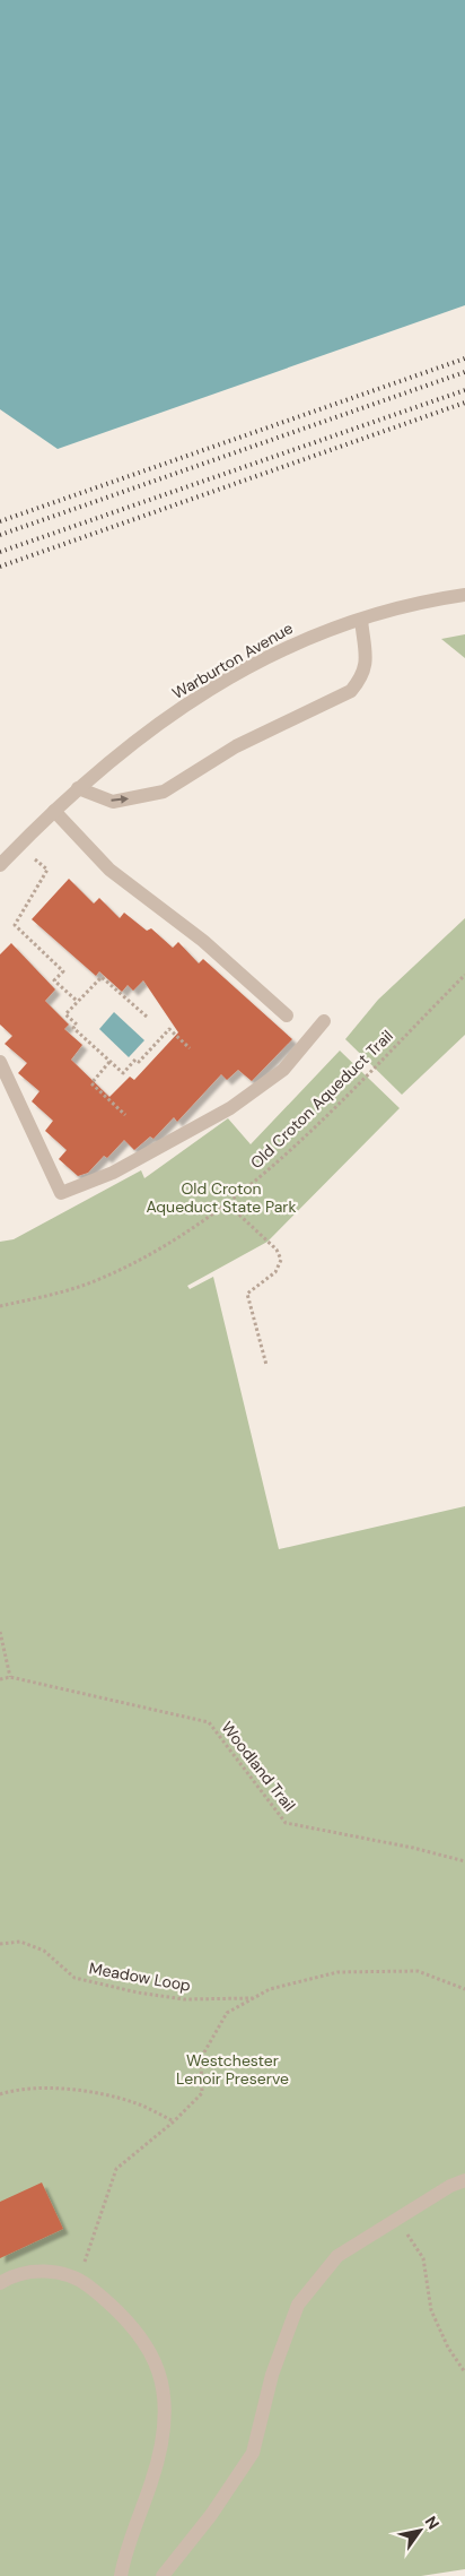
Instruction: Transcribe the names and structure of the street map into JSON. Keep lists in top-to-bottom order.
{
  "streets": {
    "street": ["Warburton Avenue"],
    "path": ["Old Croton Aqueduct Trail", "Woodland Trail", "Meadow Loop"]
  },
  "parks": ["Old Croton Aqueduct State Park", "Westchester Lenoir Preserve"],
  "north": "top right"
}
